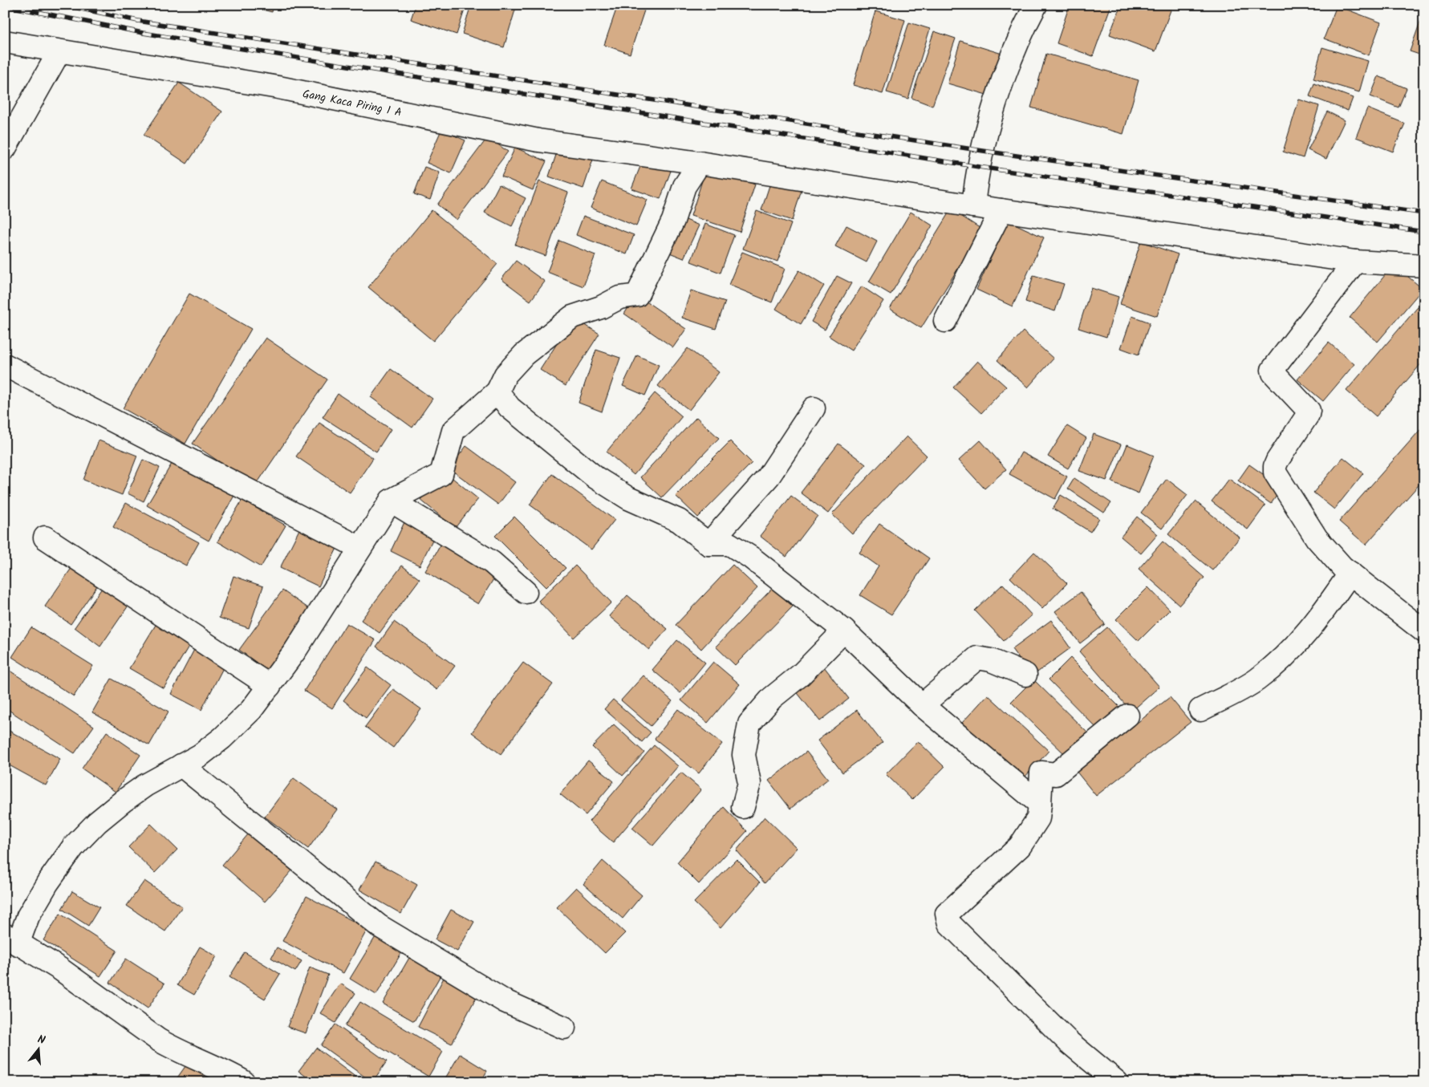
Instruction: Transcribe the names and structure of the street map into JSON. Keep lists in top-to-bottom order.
{
  "streets": {
    "street": ["Gang Kaca Piring 1 A"]
  },
  "north": "top"
}
